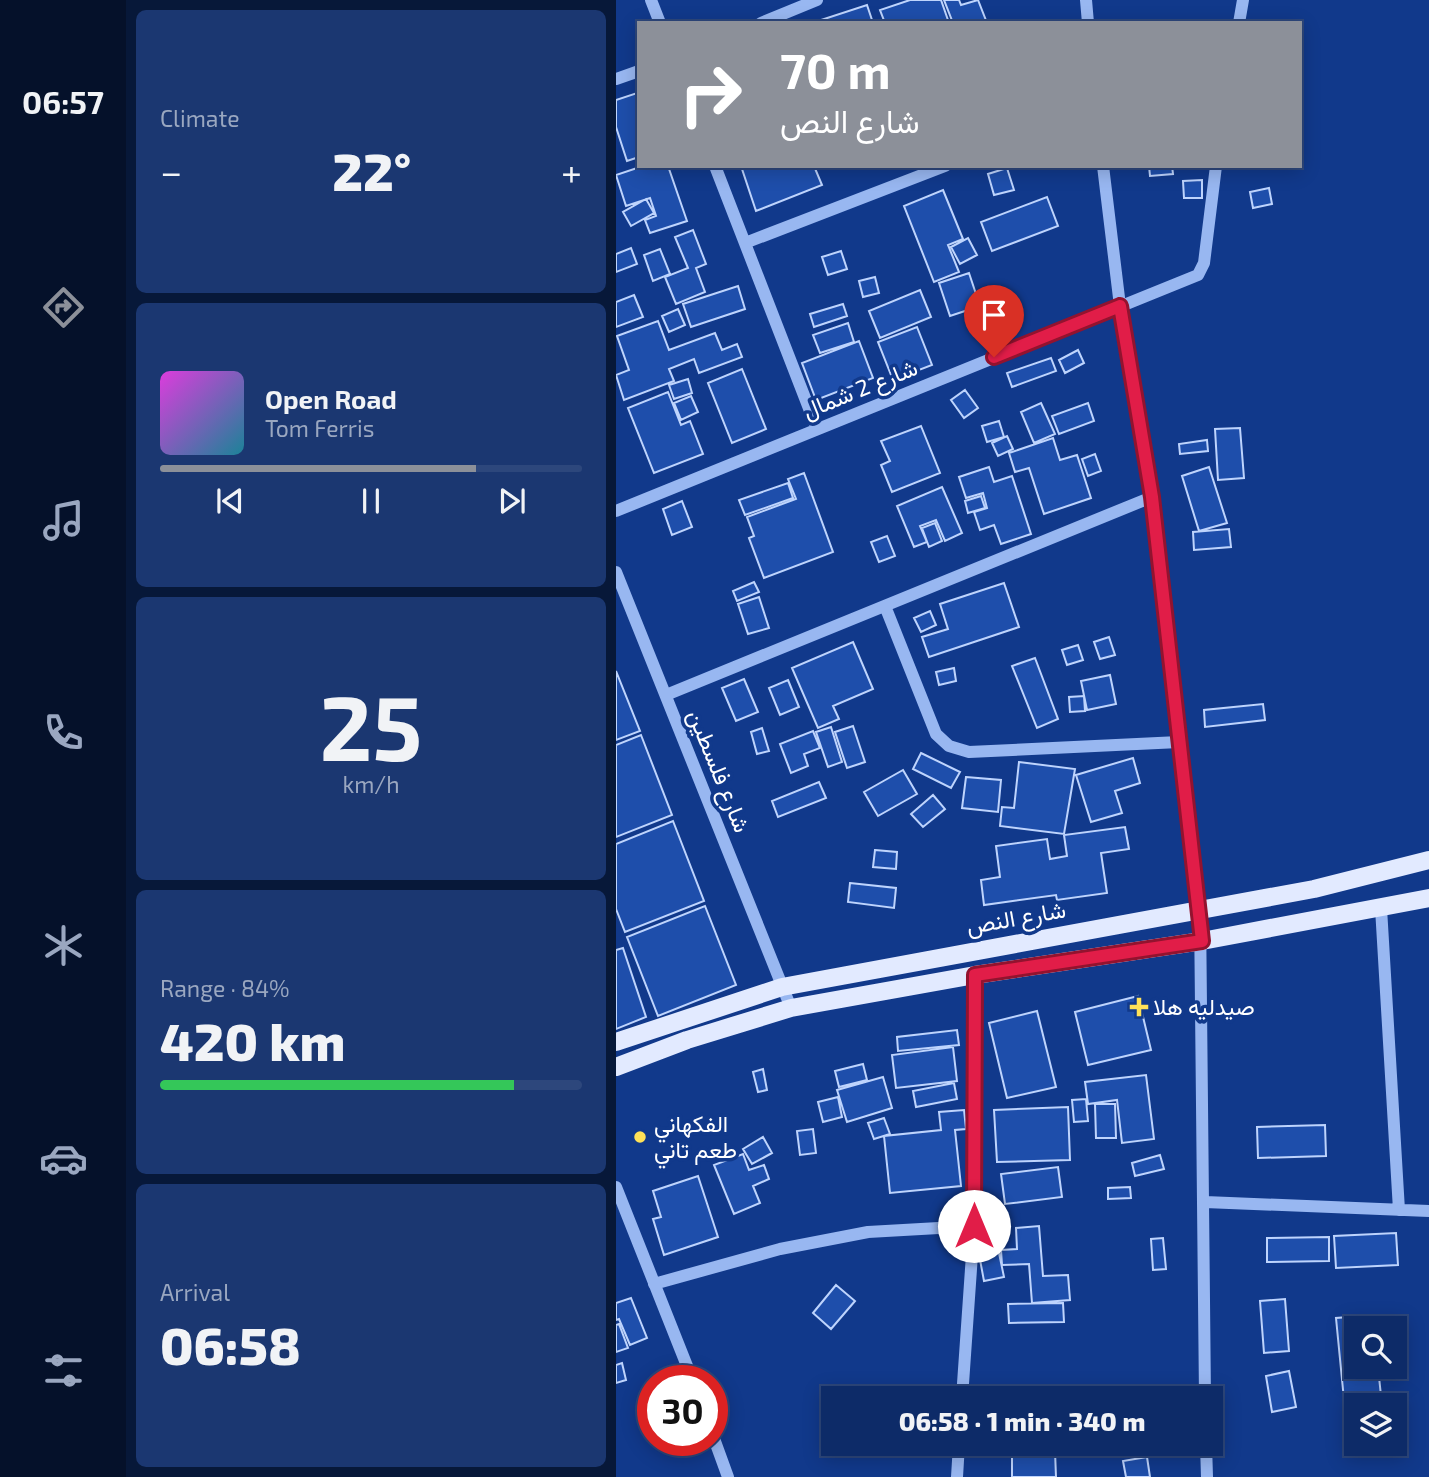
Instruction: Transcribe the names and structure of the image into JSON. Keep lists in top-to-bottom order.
{
  "streets": {
    "main road": ["شارع النص"],
    "street": ["شارع 2 شمال", "شارع فلسطين"]
  },
  "crossings": [
    ["شارع فلسطين", "شارع النص"]
  ],
  "places": {
    "health": ["صيدليه هلا"],
    "other": ["الفكهاني طعم تاني"]
  },
  "page": {
    "tabs": "06:57",
    "tile": [
      "Climate",
      ["25", "km/h"],
      ["Range · 84%", "420 km"],
      ["Arrival", "06:58"]
    ],
    "turn": ["70 m", "شارع النص"],
    "heat": ["−", "22°", "+"],
    "song": ["Open Road", "Tom Ferris"],
    "limit": "30",
    "trip": "06:58 · 1 min · 340 m"
  }
}
